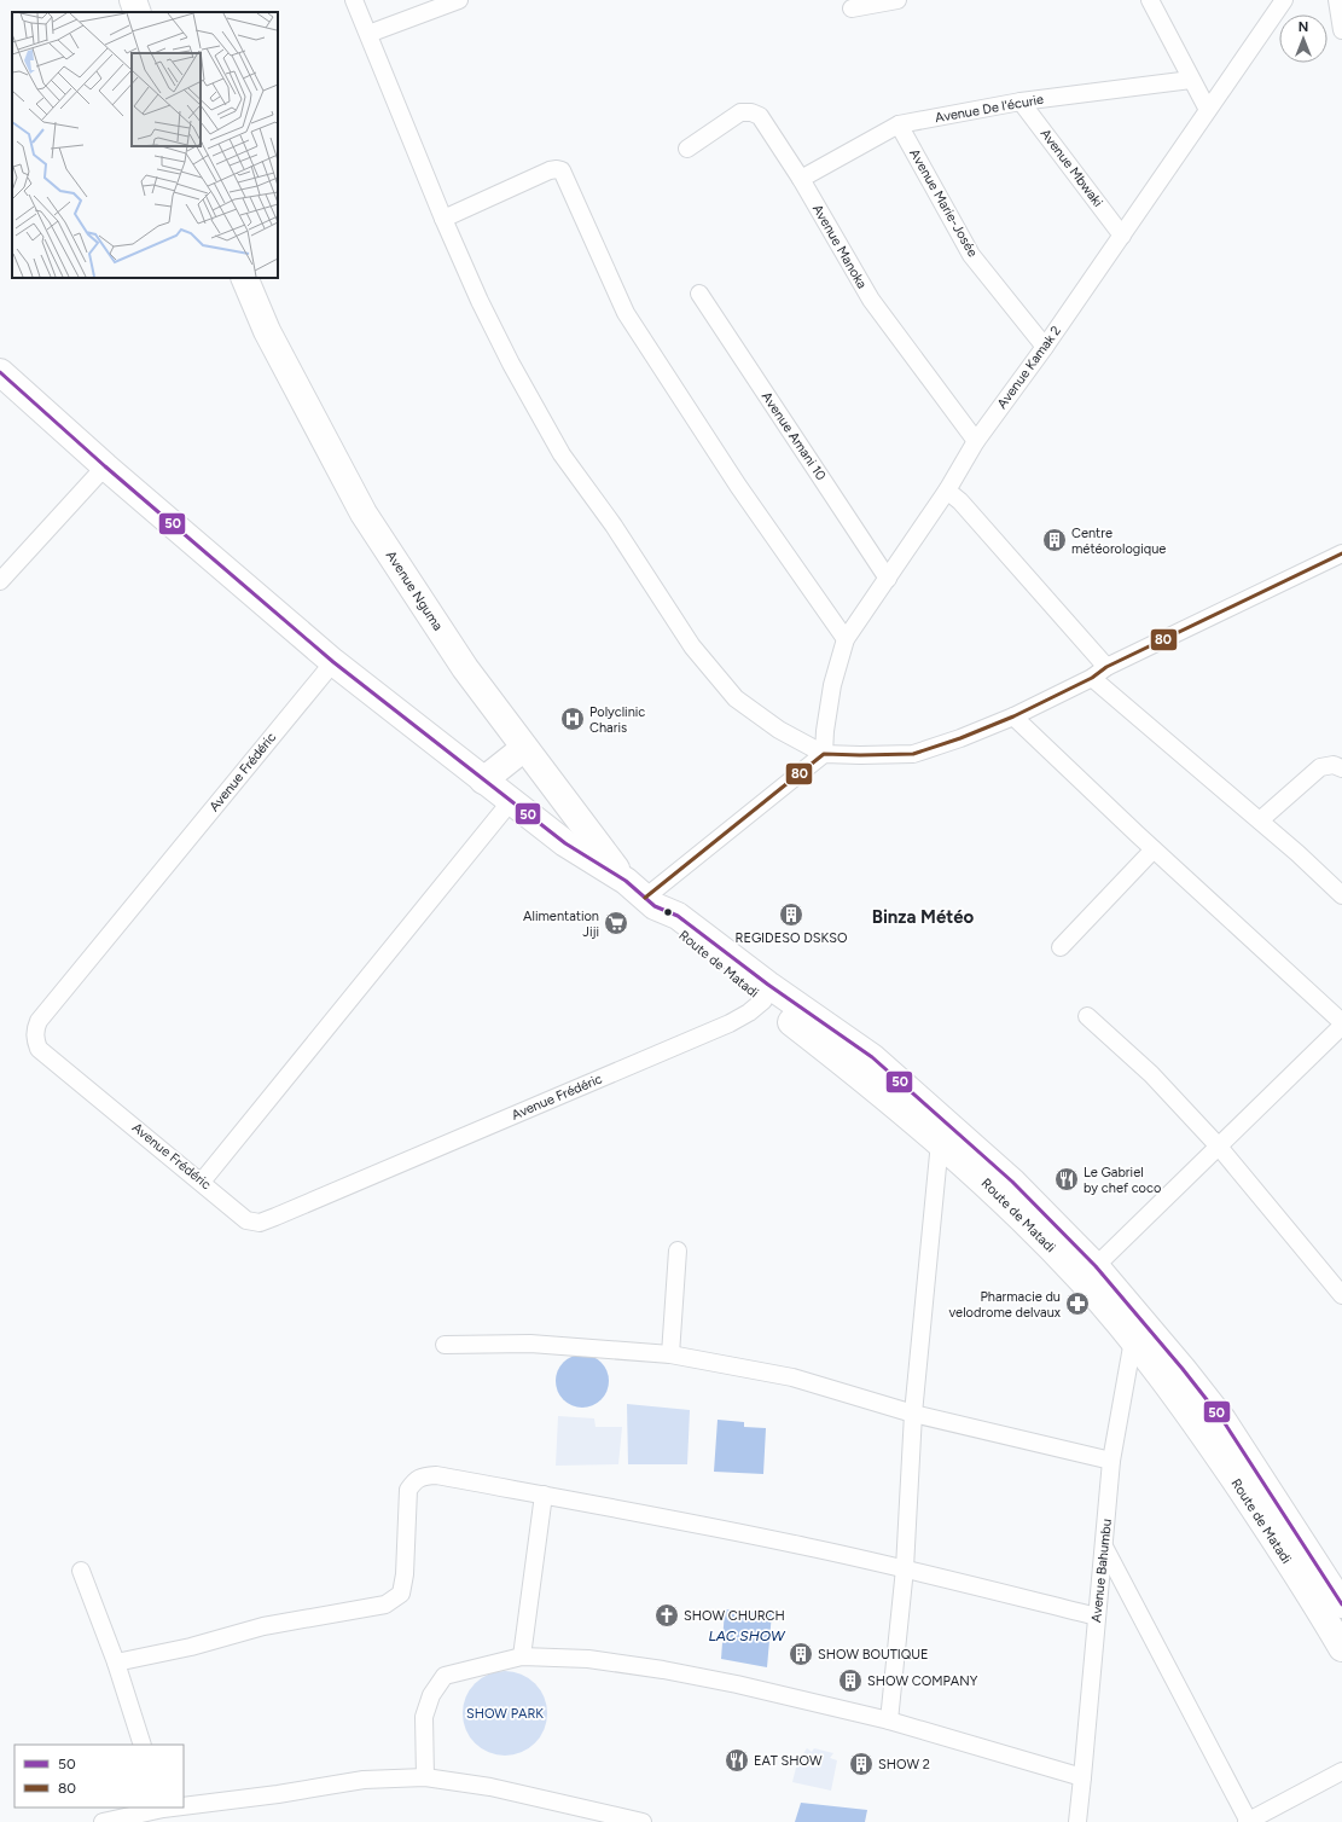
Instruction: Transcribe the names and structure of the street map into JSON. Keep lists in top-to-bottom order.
{
  "streets": {
    "main road": ["Avenue Nguma", "Route de Matadi"],
    "street": [
      "Avenue De l'écurie",
      "Avenue Mbwaki",
      "Avenue Marie-Josée",
      "Avenue Manoka",
      "Avenue Kamak 2",
      "Avenue Amani 10",
      "Avenue Frédéric",
      "Avenue Bahumbu"
    ]
  },
  "crossings": [
    ["Avenue De l'écurie", "Avenue Mbwaki"],
    ["Avenue De l'écurie", "Avenue Marie-Josée"],
    ["Avenue De l'écurie", "Avenue Manoka"],
    ["Avenue Mbwaki", "Avenue Kamak 2"],
    ["Avenue Marie-Josée", "Avenue Kamak 2"],
    ["Avenue Manoka", "Avenue Kamak 2"],
    ["Avenue Kamak 2", "Avenue Amani 10"],
    ["Avenue Nguma", "Route de Matadi"],
    ["Avenue Frédéric", "Route de Matadi"],
    ["Route de Matadi", "Avenue Bahumbu"]
  ],
  "districts": ["Binza Météo"],
  "water": ["LAC SHOW"],
  "parks": ["SHOW PARK"],
  "places": {
    "building": [
      "Centre météorologique",
      "REGIDESO DSKSO",
      "SHOW BOUTIQUE",
      "SHOW COMPANY",
      "SHOW 2"
    ],
    "hospital": ["Polyclinic Charis"],
    "supermarket": ["Alimentation Jiji"],
    "restaurant": ["Le Gabriel by chef coco", "EAT SHOW"],
    "pharmacy": ["Pharmacie du velodrome delvaux"],
    "church": ["SHOW CHURCH"]
  },
  "lines": ["transit line 50", "transit line 80"],
  "legend": ["50", "80"],
  "north": "top"
}
